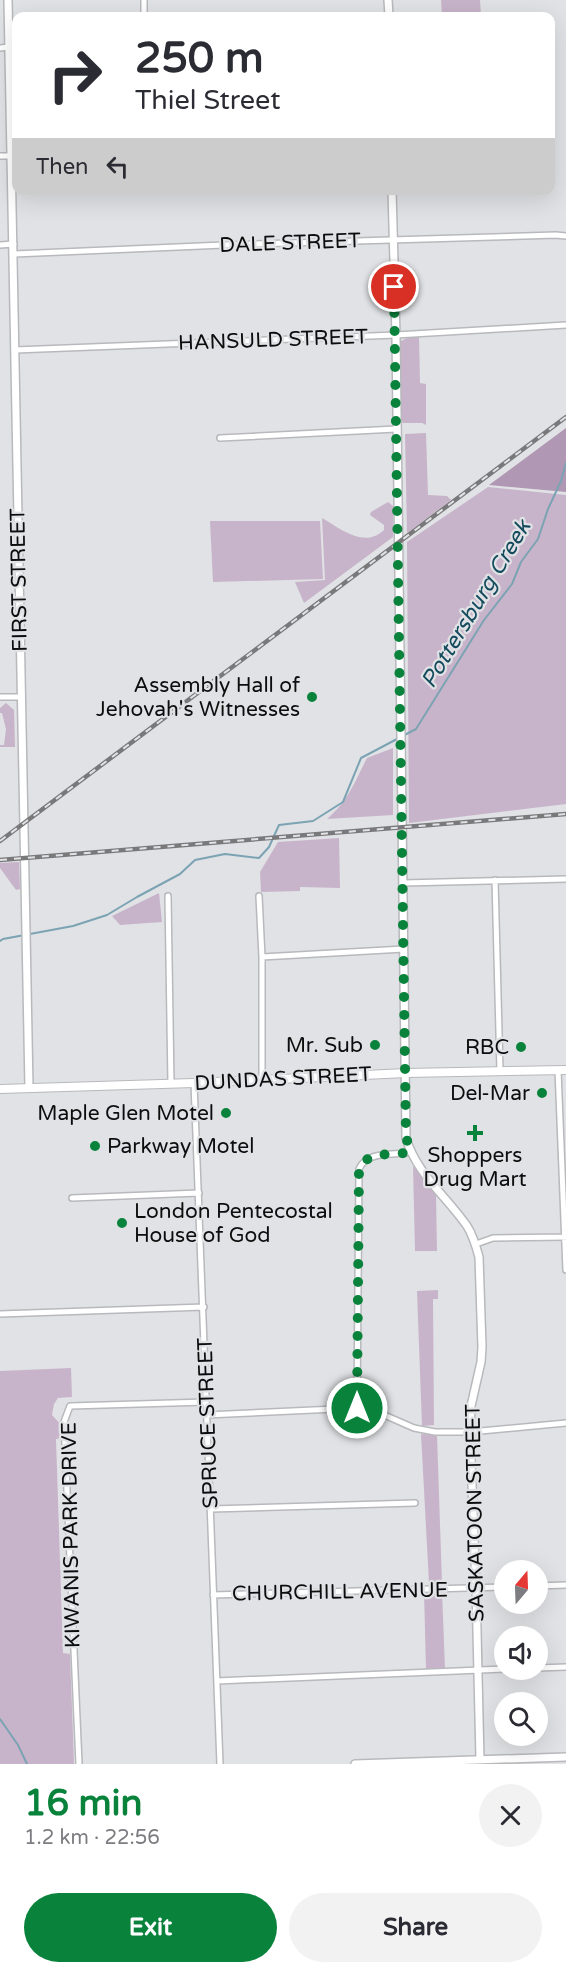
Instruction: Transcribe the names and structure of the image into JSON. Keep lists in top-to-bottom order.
{
  "streets": {
    "main road": ["DUNDAS STREET"],
    "street": [
      "DALE STREET",
      "HANSULD STREET",
      "FIRST STREET",
      "SPRUCE STREET",
      "SASKATOON STREET",
      "KIWANIS PARK DRIVE",
      "CHURCHILL AVENUE"
    ]
  },
  "crossings": [
    ["DALE STREET", "FIRST STREET"],
    ["DALE STREET", "SASKATOON STREET"],
    ["HANSULD STREET", "FIRST STREET"],
    ["HANSULD STREET", "SASKATOON STREET"],
    ["FIRST STREET", "DUNDAS STREET"],
    ["DUNDAS STREET", "SPRUCE STREET"],
    ["DUNDAS STREET", "SASKATOON STREET"],
    ["SPRUCE STREET", "KIWANIS PARK DRIVE"],
    ["SPRUCE STREET", "CHURCHILL AVENUE"],
    ["SASKATOON STREET", "CHURCHILL AVENUE"]
  ],
  "water": ["Pottersburg Creek"],
  "places": {
    "other": [
      "Assembly Hall of Jehovah's Witnesses",
      "Mr. Sub",
      "RBC",
      "Del-Mar",
      "Maple Glen Motel",
      "Parkway Motel",
      "London Pentecostal House of God"
    ],
    "health": ["Shoppers Drug Mart"]
  },
  "north": "top",
  "page": {
    "turn": ["250 m", "Thiel Street"],
    "then": "Then",
    "heading": ["16 min", "1.2 km · 22:56"],
    "buttons": ["Exit", "Share"]
  }
}
